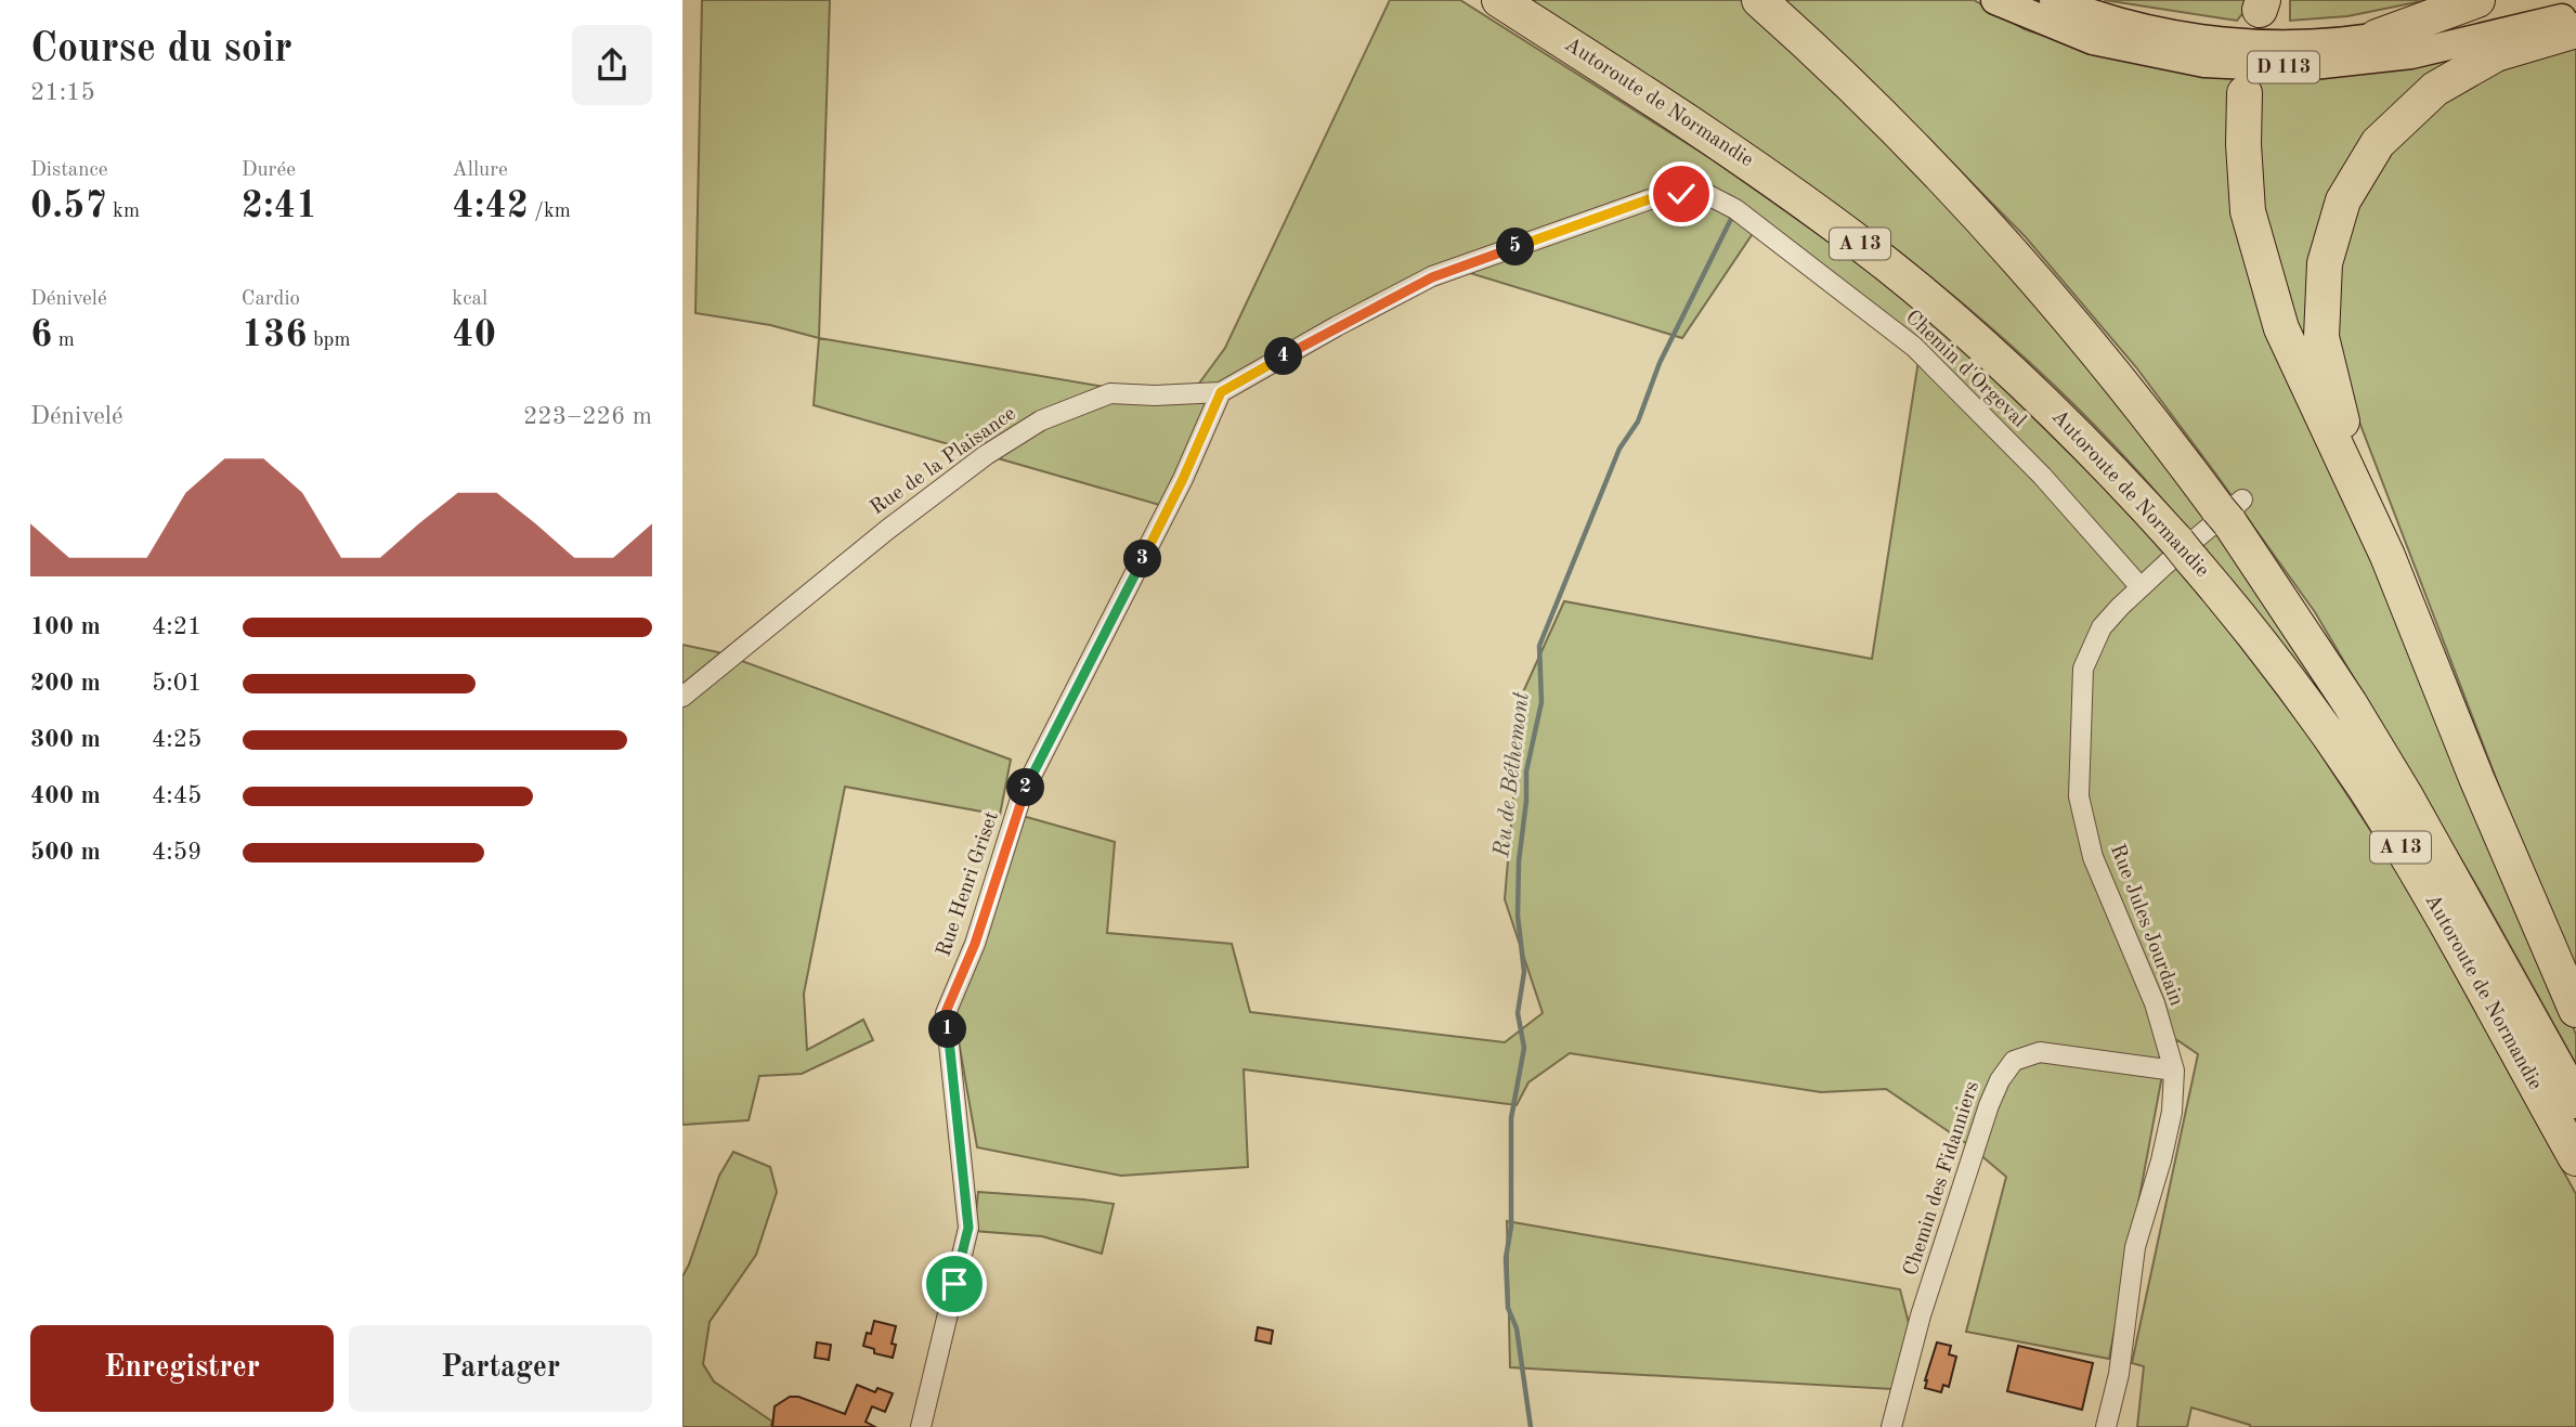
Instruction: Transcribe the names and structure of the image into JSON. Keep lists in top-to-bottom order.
{
  "streets": {
    "highway": ["Autoroute de Normandie", "A 13"],
    "main road": ["D 113"],
    "street": [
      "Chemin d'Orgeval",
      "Rue de la Plaisance",
      "Rue Henri Griset",
      "Rue Jules Jourdain",
      "Chemin des Fidanniers"
    ]
  },
  "crossings": [
    ["Autoroute de Normandie", "Rue Jules Jourdain"],
    ["Chemin d'Orgeval", "Rue de la Plaisance"],
    ["Chemin d'Orgeval", "Rue Jules Jourdain"],
    ["Rue de la Plaisance", "Rue Henri Griset"],
    ["Rue Jules Jourdain", "Chemin des Fidanniers"]
  ],
  "water": ["Ru de Béthemont"],
  "page": {
    "heading": ["Course du soir", "21:15"],
    "stats": [
      ["Distance", "0.57 km"],
      ["Durée", "2:41"],
      ["Allure", "4:42 /km"],
      ["Dénivelé", "6 m"],
      ["Cardio", "136 bpm"],
      ["kcal", "40"]
    ],
    "pins": [
      "5",
      "4",
      "3",
      "2",
      "1"
    ],
    "chart": ["Dénivelé", "223–226 m"],
    "list": [
      {
        "name": "100 m",
        "note": "4:21"
      },
      {
        "name": "200 m",
        "note": "5:01"
      },
      {
        "name": "300 m",
        "note": "4:25"
      },
      {
        "name": "400 m",
        "note": "4:45"
      },
      {
        "name": "500 m",
        "note": "4:59"
      }
    ],
    "buttons": ["Enregistrer", "Partager"]
  }
}
